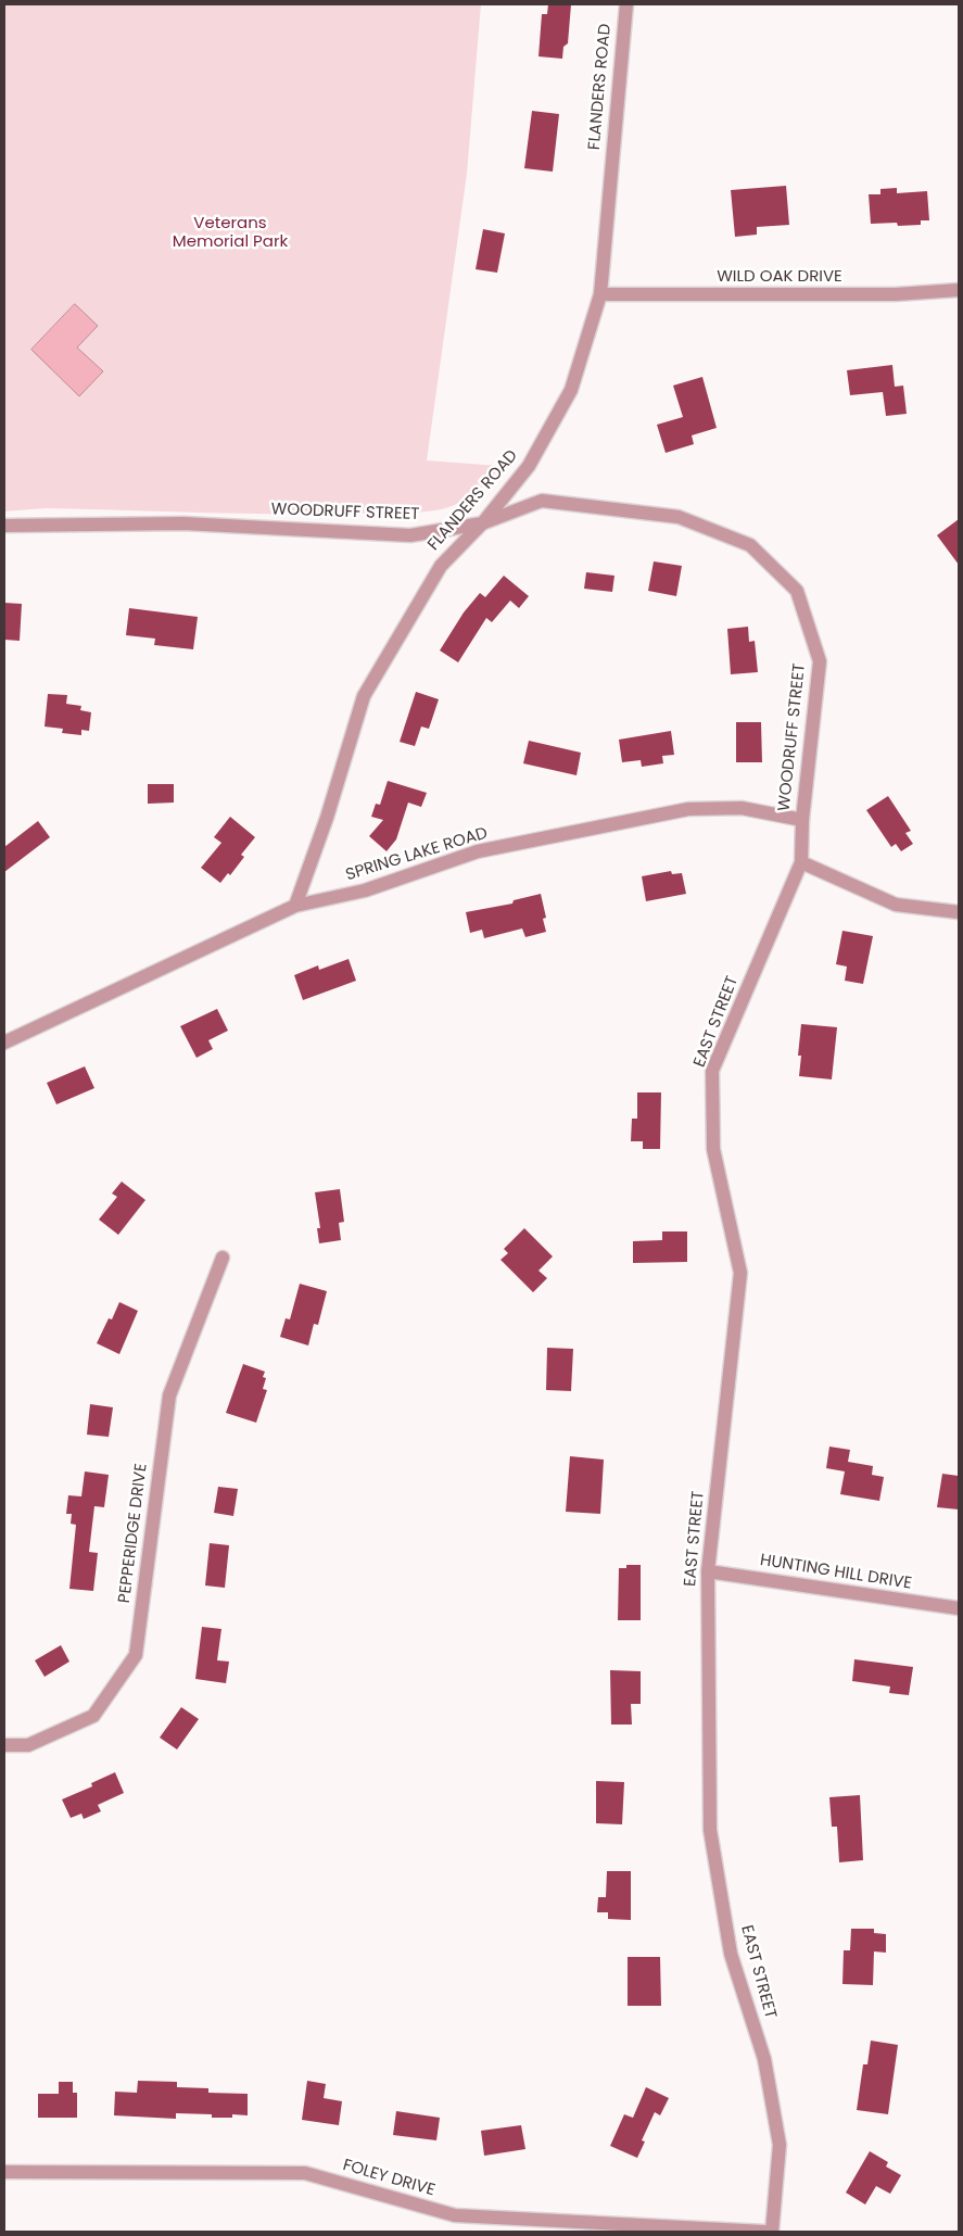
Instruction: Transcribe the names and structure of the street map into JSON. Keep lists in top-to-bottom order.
{
  "streets": {
    "street": [
      "FLANDERS ROAD",
      "WILD OAK DRIVE",
      "WOODRUFF STREET",
      "SPRING LAKE ROAD",
      "EAST STREET",
      "PEPPERIDGE DRIVE",
      "HUNTING HILL DRIVE",
      "FOLEY DRIVE"
    ]
  },
  "crossings": [
    ["FLANDERS ROAD", "WILD OAK DRIVE"],
    ["FLANDERS ROAD", "WOODRUFF STREET"],
    ["FLANDERS ROAD", "SPRING LAKE ROAD"],
    ["WOODRUFF STREET", "SPRING LAKE ROAD"],
    ["WOODRUFF STREET", "EAST STREET"],
    ["EAST STREET", "HUNTING HILL DRIVE"]
  ],
  "parks": ["Veterans Memorial Park"]
}
